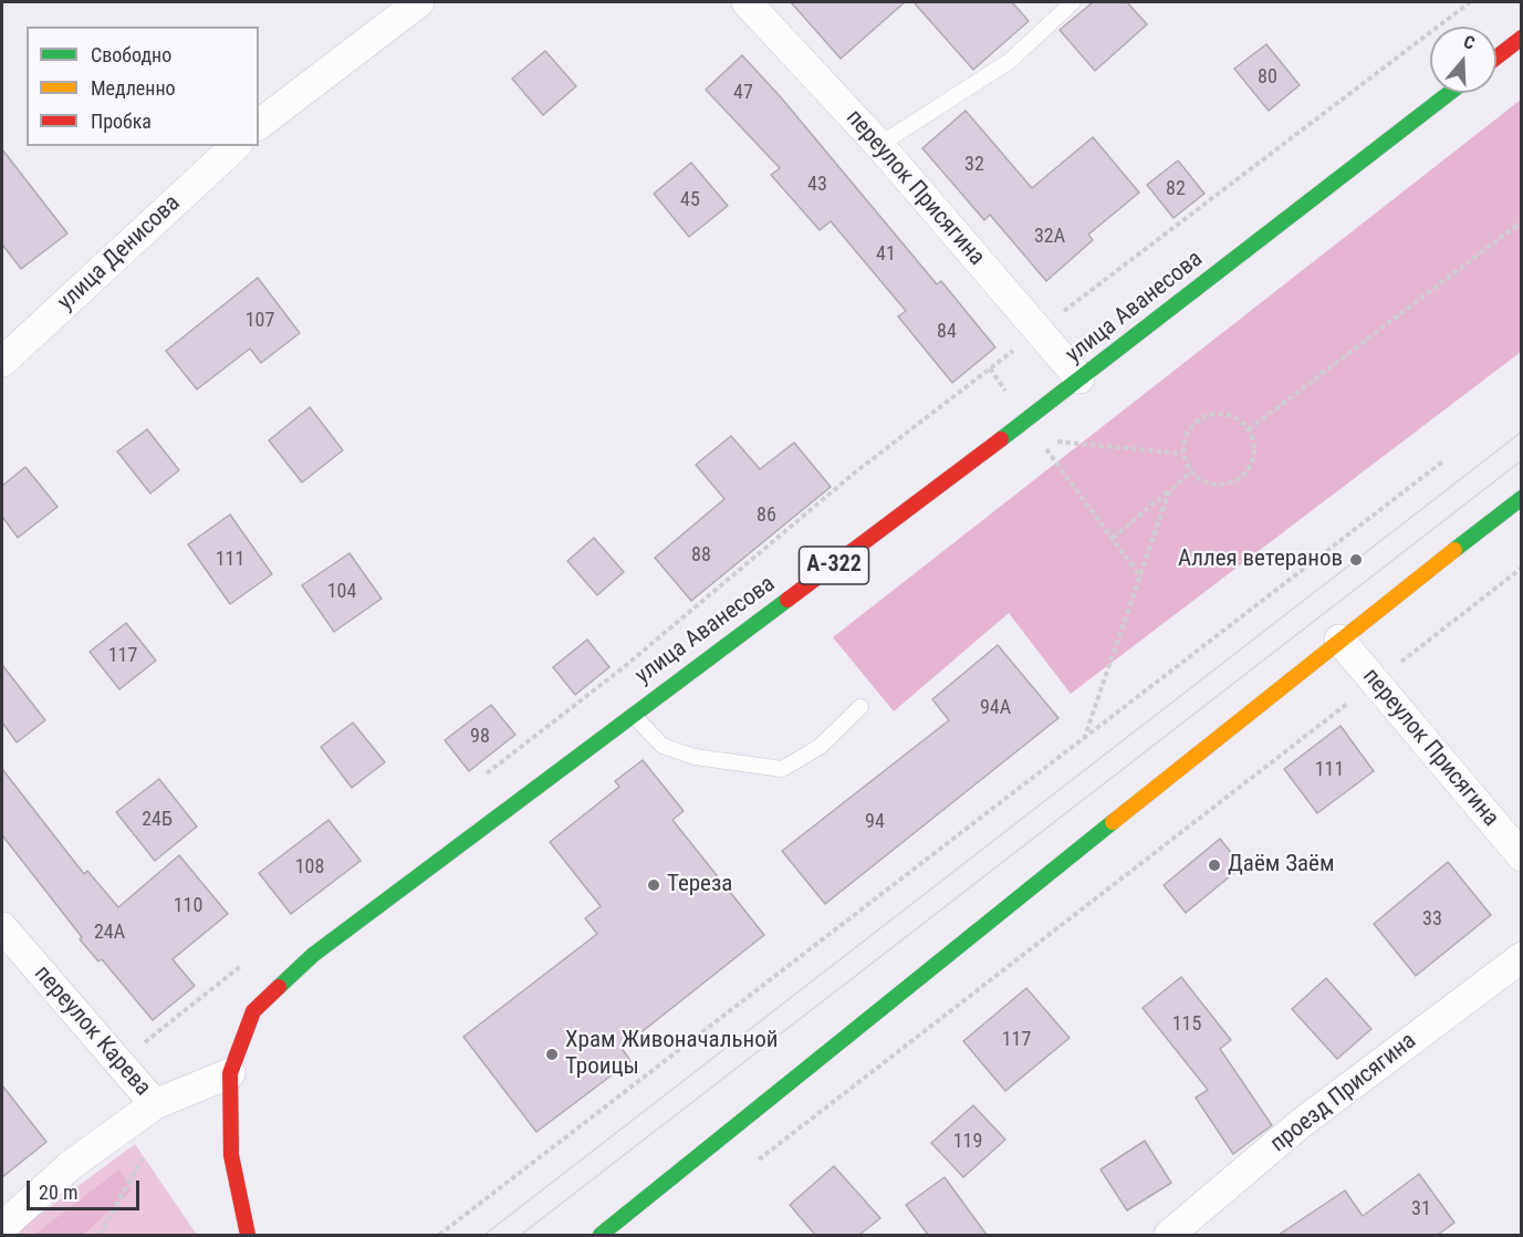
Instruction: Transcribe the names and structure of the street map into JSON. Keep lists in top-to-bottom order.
{
  "streets": {
    "highway": ["улица Аванесова", "А-322"],
    "street": [
      "переулок Присягина",
      "улица Денисова",
      "переулок Карева",
      "проезд Присягина"
    ]
  },
  "crossings": [
    ["переулок Присягина", "улица Аванесова"],
    ["улица Аванесова", "переулок Карева"]
  ],
  "places": [
    "Аллея ветеранов",
    "Даём Заём",
    "Тереза",
    "Храм Живоначальной Троицы"
  ],
  "house_numbers": [
    "80",
    "47",
    "32",
    "43",
    "82",
    "45",
    "32А",
    "41",
    "107",
    "84",
    "86",
    "88",
    "111",
    "104",
    "117",
    "94А",
    "98",
    "111",
    "24Б",
    "94",
    "108",
    "110",
    "33",
    "24А",
    "115",
    "117",
    "119",
    "31"
  ],
  "legend": ["Свободно", "Медленно", "Пробка"],
  "scale_bar": "20 m",
  "north": "top"
}
